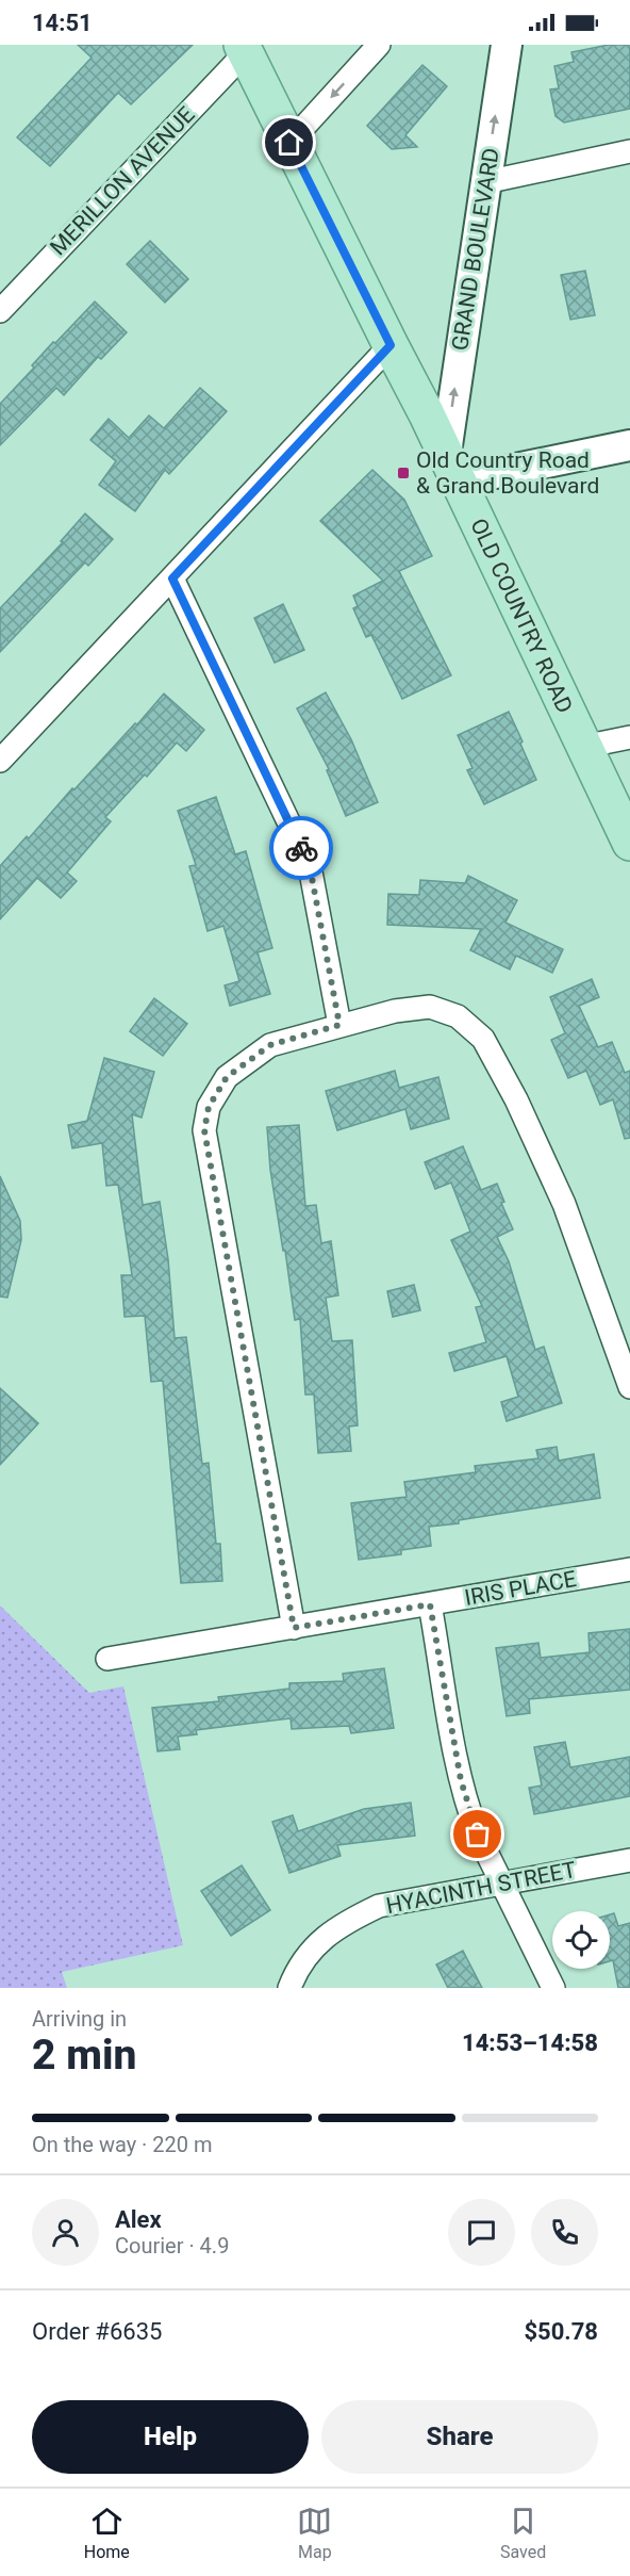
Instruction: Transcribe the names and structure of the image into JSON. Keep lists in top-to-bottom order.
{
  "streets": {
    "main road": ["OLD COUNTRY ROAD"],
    "street": [
      "MERILLON AVENUE",
      "GRAND BOULEVARD",
      "IRIS PLACE",
      "HYACINTH STREET"
    ]
  },
  "crossings": [
    ["MERILLON AVENUE", "OLD COUNTRY ROAD"],
    ["GRAND BOULEVARD", "OLD COUNTRY ROAD"]
  ],
  "one_way": ["GRAND BOULEVARD"],
  "places": {
    "transit": ["Old Country Road & Grand Boulevard"]
  },
  "page": {
    "status": "14:51",
    "heading": ["2 min", "Arriving in", "14:53–14:58"],
    "panel": [
      "Alex",
      "Courier · 4.9",
      "Order #6635",
      "$50.78"
    ],
    "bar": "On the way · 220 m",
    "buttons": ["Help", "Share"],
    "tabs": ["Home", "Map", "Saved"]
  }
}
